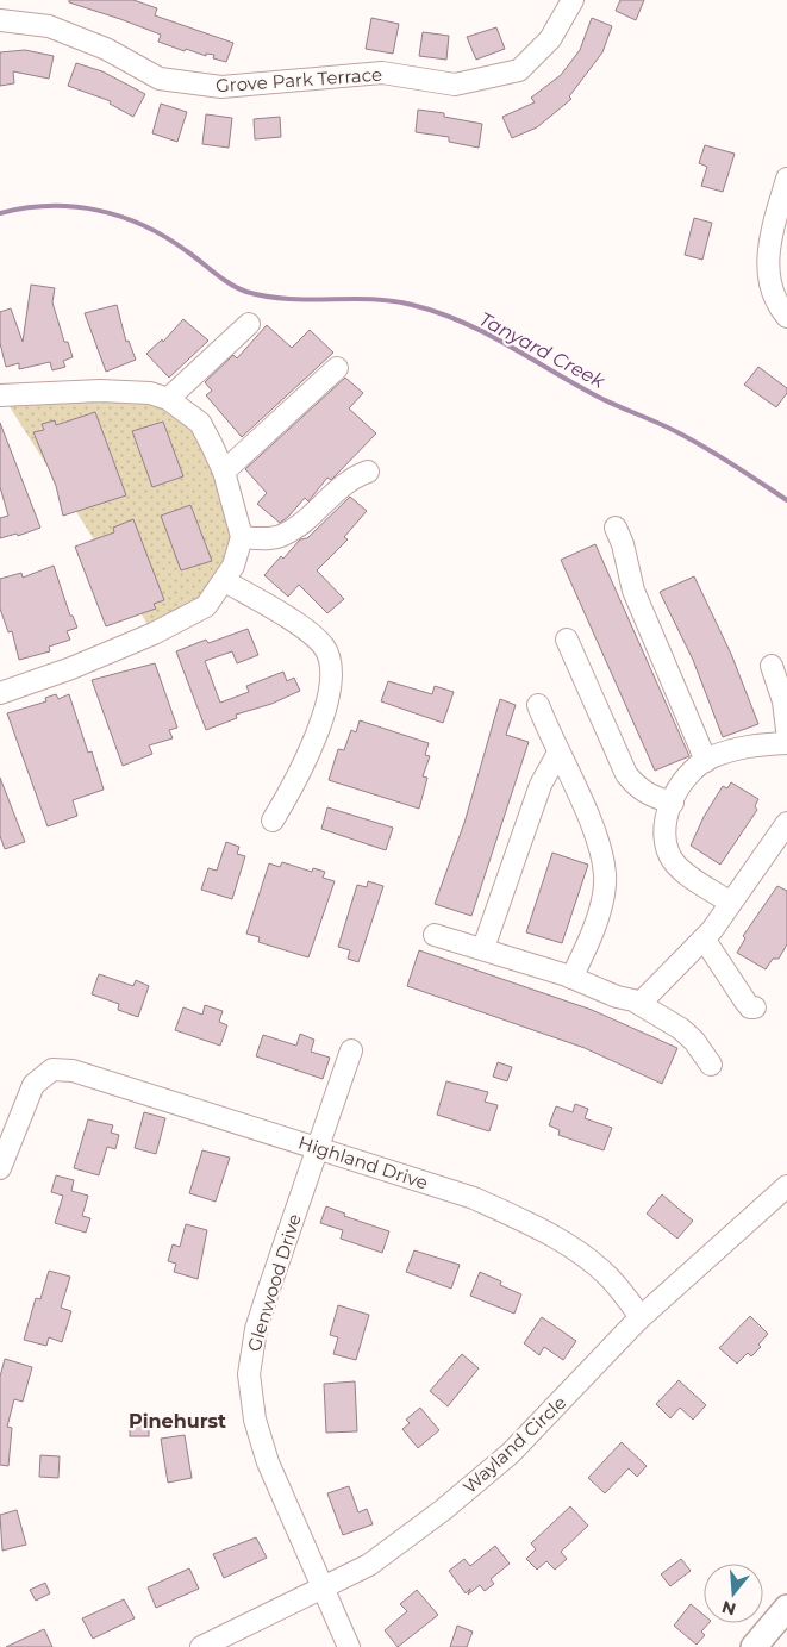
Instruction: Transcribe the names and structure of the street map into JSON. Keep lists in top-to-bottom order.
{
  "streets": {
    "street": [
      "Grove Park Terrace",
      "Highland Drive",
      "Glenwood Drive",
      "Wayland Circle"
    ]
  },
  "crossings": [
    ["Highland Drive", "Glenwood Drive"],
    ["Highland Drive", "Wayland Circle"],
    ["Glenwood Drive", "Wayland Circle"]
  ],
  "districts": ["Pinehurst"],
  "water": ["Tanyard Creek"],
  "north": "bottom"
}
